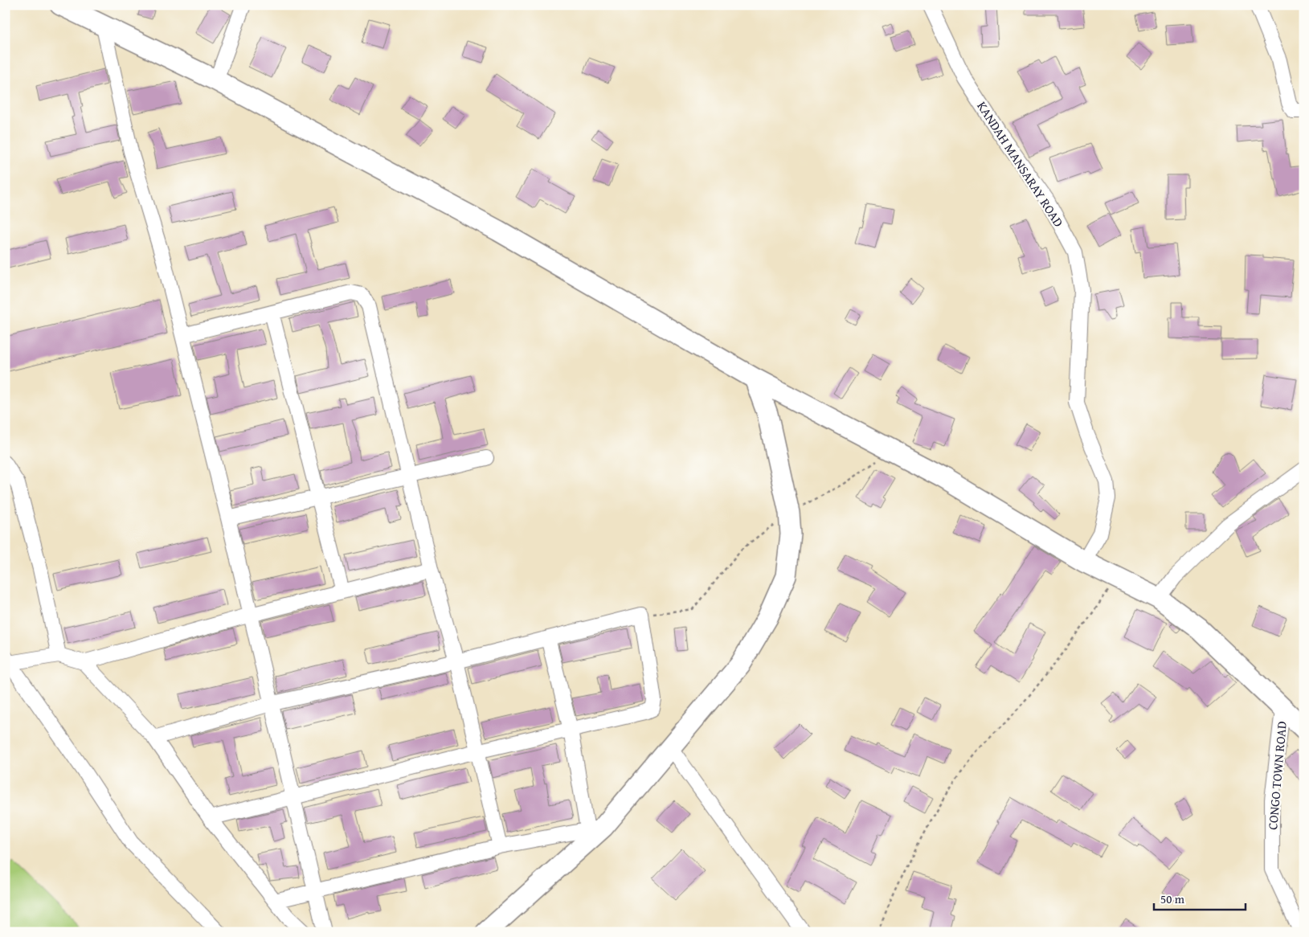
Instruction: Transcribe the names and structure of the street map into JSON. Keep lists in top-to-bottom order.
{
  "streets": {
    "street": ["KANDAH MANSARAY ROAD", "CONGO TOWN ROAD"]
  },
  "scale_bar": "50 m"
}
